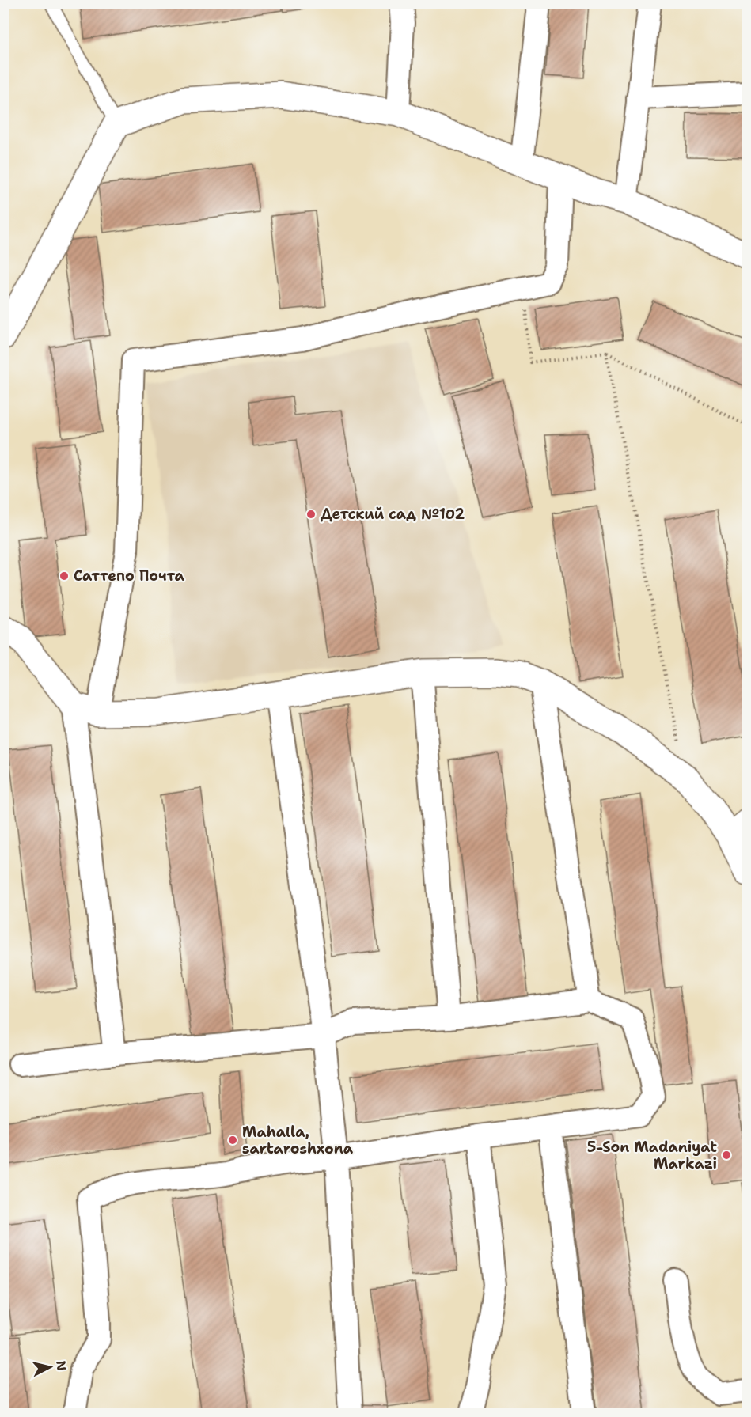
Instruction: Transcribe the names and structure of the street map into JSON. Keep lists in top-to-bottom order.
{
  "places": [
    "Детский сад №102",
    "Саттепо Почта",
    "Mahalla, sartaroshxona",
    "5-Son Madaniyat Markazi"
  ],
  "north": "right"
}
